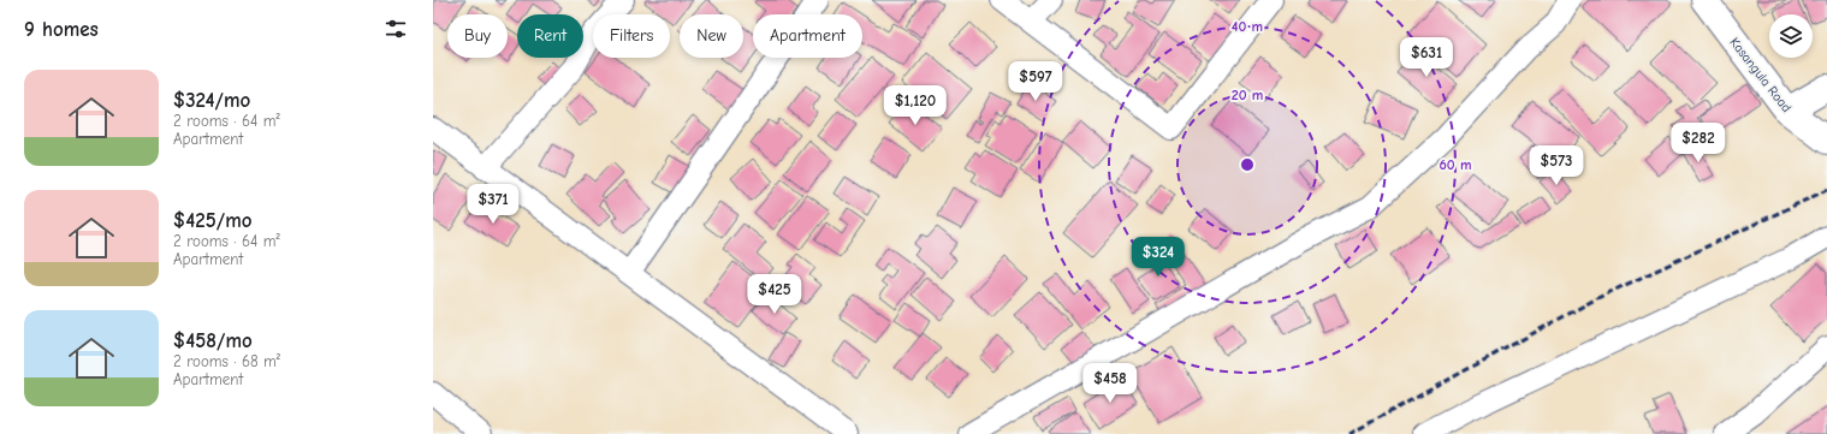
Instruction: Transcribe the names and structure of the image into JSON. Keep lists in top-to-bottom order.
{
  "streets": {
    "main road": ["Kasangula Road"]
  },
  "page": {
    "heading": "9 homes",
    "chip": [
      "Buy",
      "Rent",
      "Filters",
      "New",
      "Apartment"
    ],
    "price": [
      "$631",
      "$597",
      "$1,120",
      "$282",
      "$573",
      "$371",
      "$324",
      "$425",
      "$458"
    ],
    "list": [
      {
        "name": "$324/mo",
        "note": "2 rooms · 64 m² · Apartment"
      },
      {
        "name": "$425/mo",
        "note": "2 rooms · 64 m² · Apartment"
      },
      {
        "name": "$458/mo",
        "note": "2 rooms · 68 m² · Apartment"
      }
    ]
  },
  "rings": ["40 m", "20 m", "60 m"]
}
